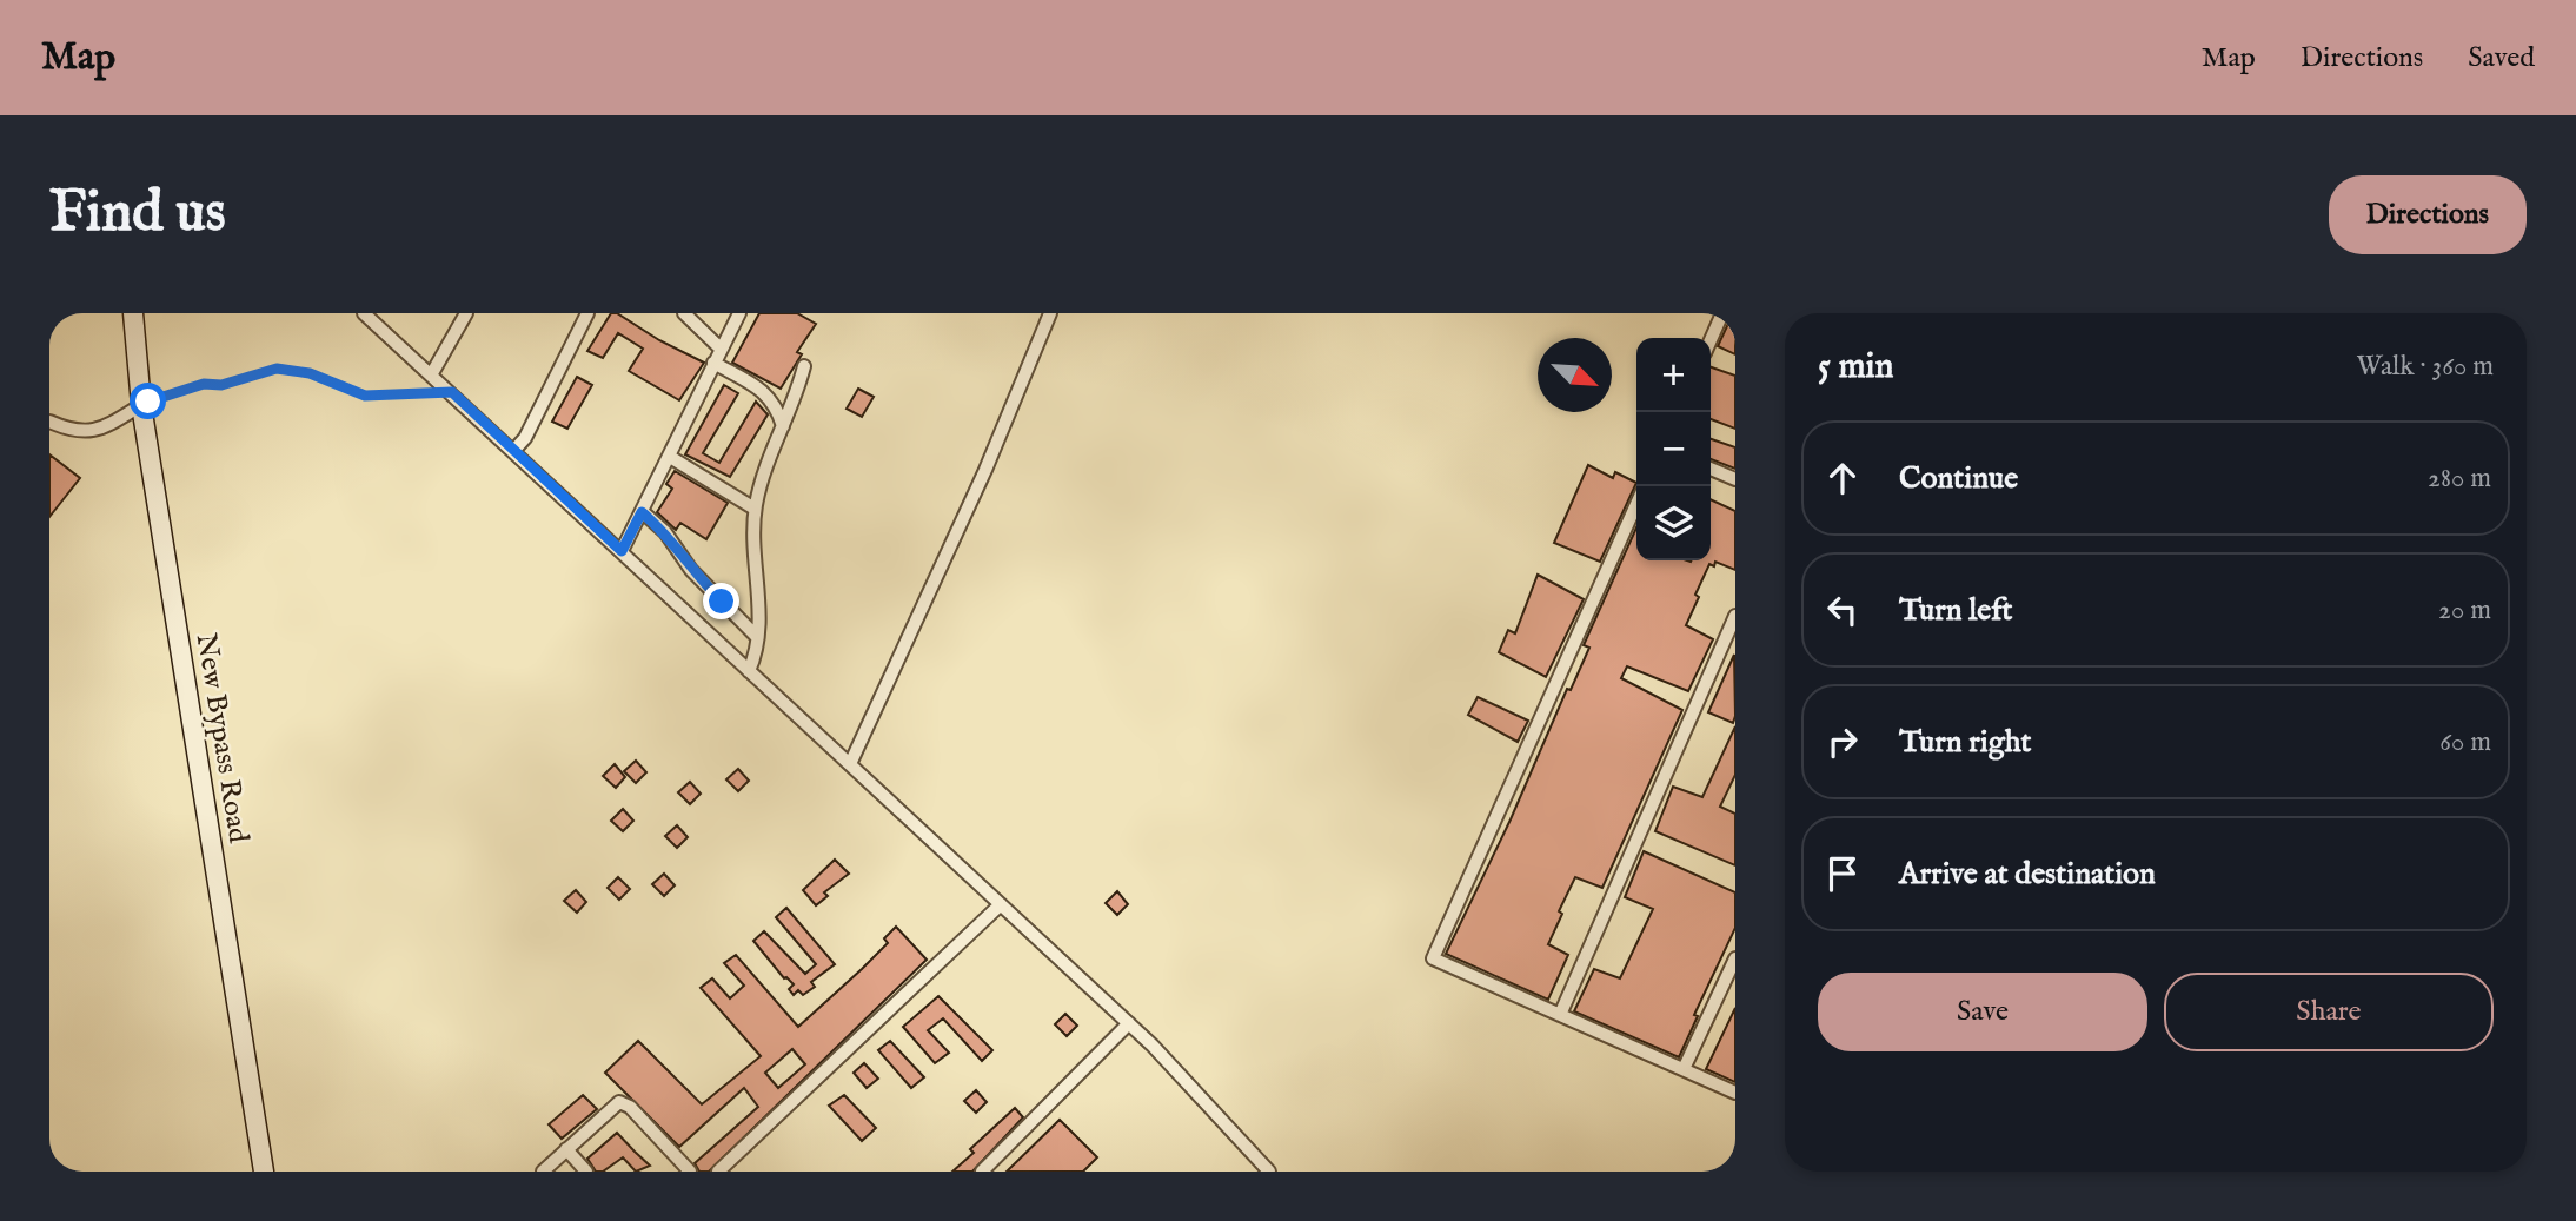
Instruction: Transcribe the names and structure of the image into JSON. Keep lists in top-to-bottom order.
{
  "streets": {
    "main road": ["New Bypass Road"]
  },
  "north": "bottom right",
  "page": {
    "header": "Map",
    "nav": ["Map", "Directions", "Saved"],
    "buttons": [
      "Directions",
      ["Save", "Share"]
    ],
    "title": "Find us",
    "heading": ["5 min", "Walk · 360 m"],
    "map_buttons": ["+", "−"],
    "list": [
      ["Continue", "280 m"],
      ["Turn left", "20 m"],
      ["Turn right", "60 m"],
      "Arrive at destination"
    ]
  }
}
